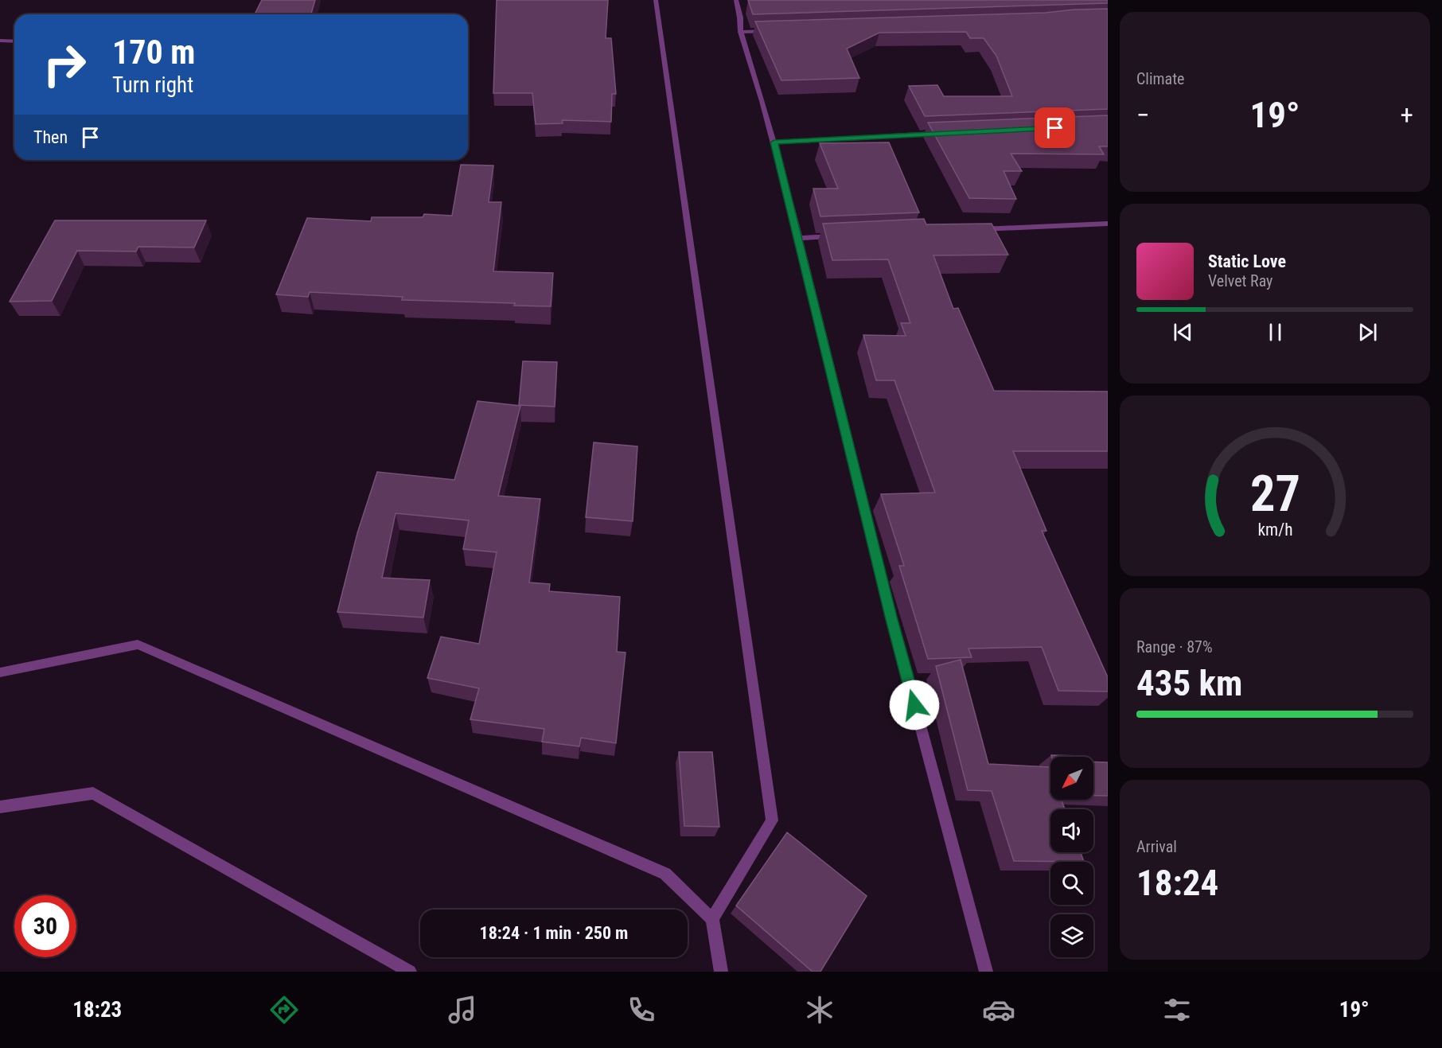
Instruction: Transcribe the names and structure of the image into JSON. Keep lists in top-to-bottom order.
{
  "north": "bottom left",
  "page": {
    "tile": [
      "Climate",
      ["Range · 87%", "435 km"],
      ["Arrival", "18:24"]
    ],
    "turn": ["170 m", "Turn right"],
    "heat": ["−", "19°", "+"],
    "then": "Then",
    "song": ["Static Love", "Velvet Ray"],
    "limit": "30",
    "trip": "18:24 · 1 min · 250 m",
    "tabs": ["18:23", "19°"],
    "gauge": ["27", "km/h"]
  }
}
